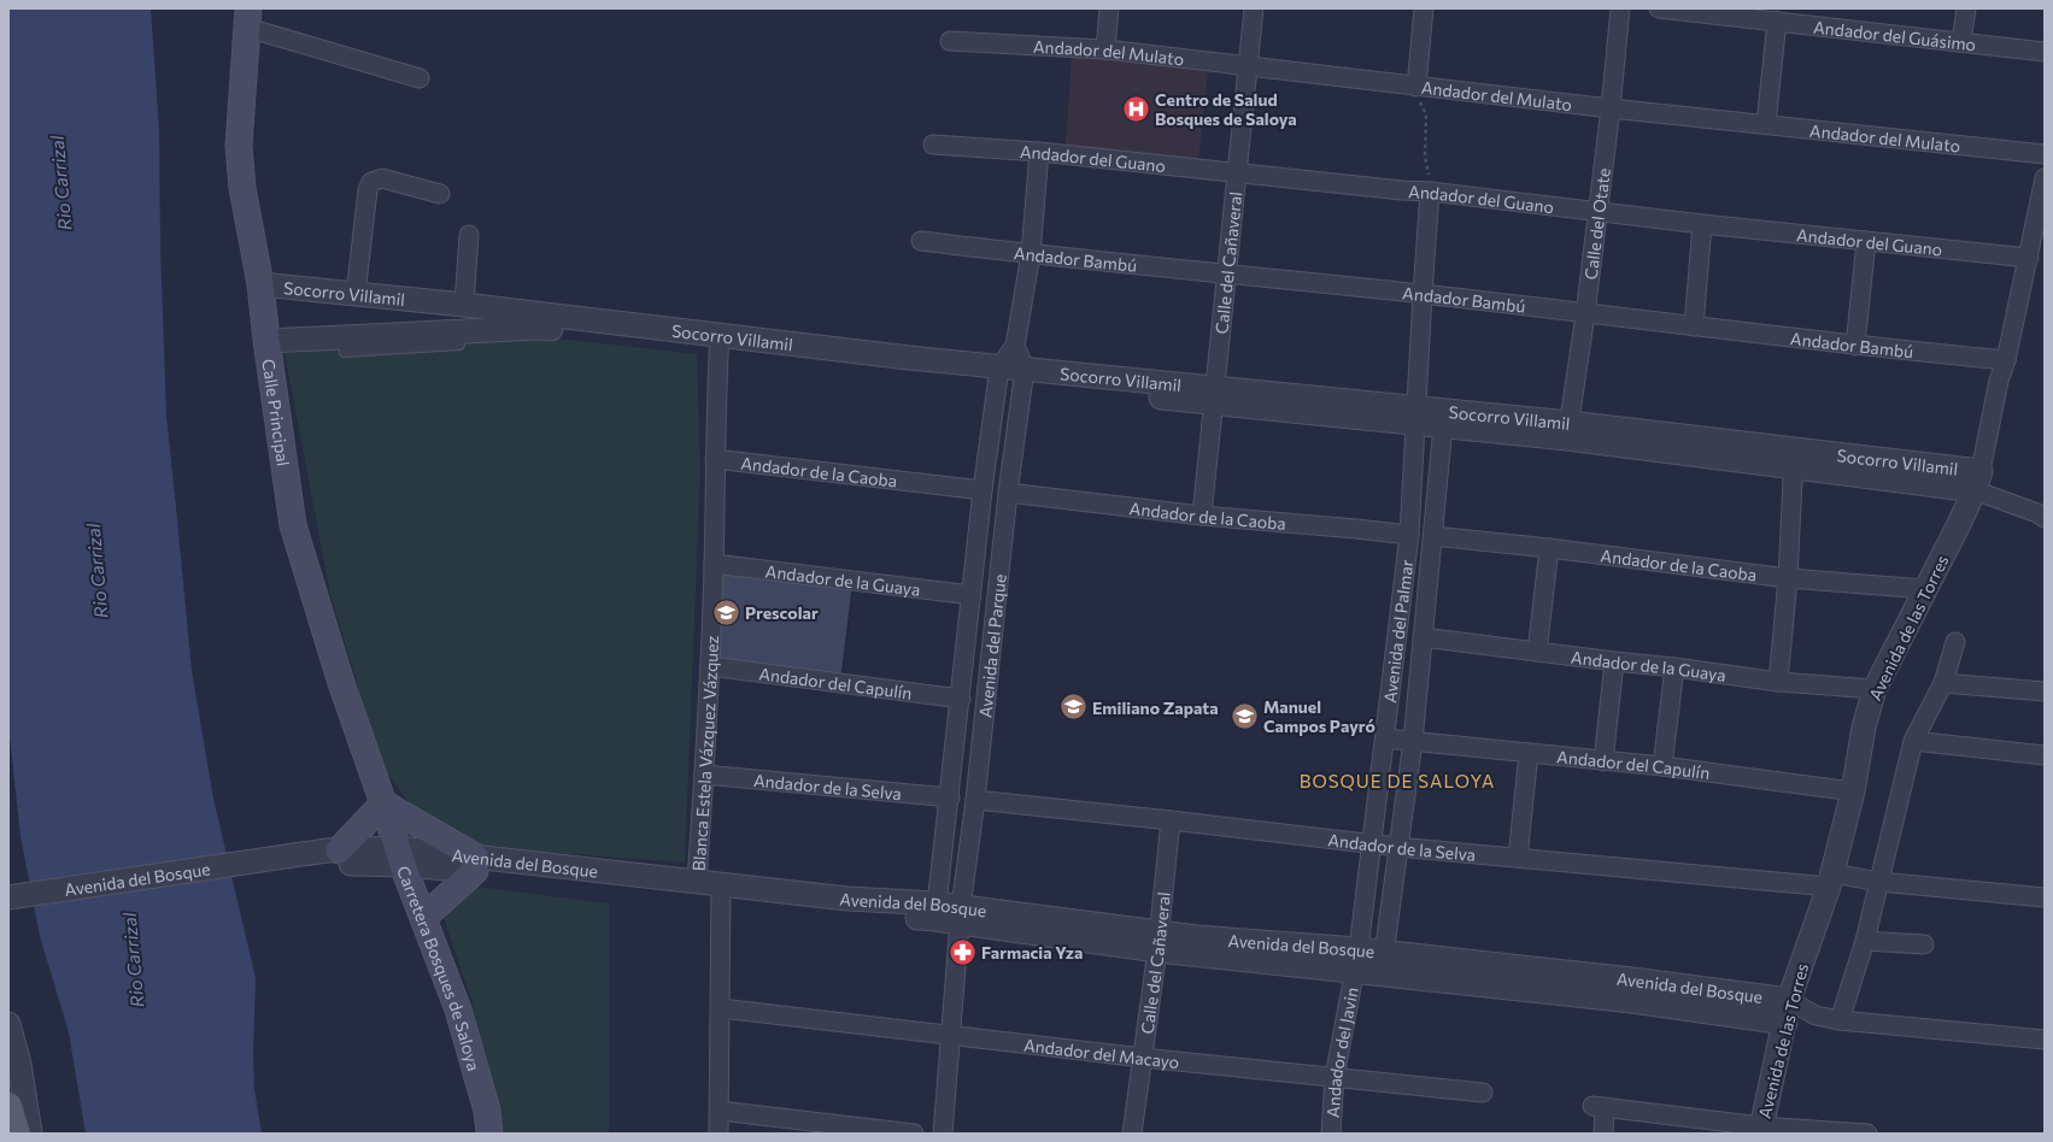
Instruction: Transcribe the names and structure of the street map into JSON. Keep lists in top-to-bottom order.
{
  "streets": {
    "main road": ["Calle Principal", "Carretera Bosques de Saloya"],
    "street": [
      "Andador del Guásimo",
      "Andador del Mulato",
      "Andador del Guano",
      "Calle del Otate",
      "Andador Bambú",
      "Calle del Cañaveral",
      "Socorro Villamil",
      "Andador de la Caoba",
      "Andador de la Guaya",
      "Avenida de las Torres",
      "Avenida del Palmar",
      "Avenida del Parque",
      "Andador del Capulín",
      "Blanca Estela Vázquez Vázquez",
      "Andador de la Selva",
      "Avenida del Bosque",
      "Andador del Javin",
      "Andador del Macayo"
    ]
  },
  "crossings": [
    ["Andador del Mulato", "Calle del Otate"],
    ["Andador del Mulato", "Calle del Cañaveral"],
    ["Andador del Guano", "Calle del Otate"],
    ["Andador del Guano", "Calle del Cañaveral"],
    ["Andador del Guano", "Avenida de las Torres"],
    ["Andador del Guano", "Avenida del Palmar"],
    ["Calle del Otate", "Andador Bambú"],
    ["Calle del Otate", "Socorro Villamil"],
    ["Andador Bambú", "Calle del Cañaveral"],
    ["Andador Bambú", "Avenida de las Torres"],
    ["Andador Bambú", "Avenida del Palmar"],
    ["Calle del Cañaveral", "Socorro Villamil"],
    ["Calle del Cañaveral", "Andador de la Caoba"],
    ["Calle del Cañaveral", "Andador de la Selva"],
    ["Calle del Cañaveral", "Avenida del Bosque"],
    ["Calle del Cañaveral", "Andador del Macayo"],
    ["Socorro Villamil", "Calle Principal"],
    ["Socorro Villamil", "Avenida de las Torres"],
    ["Socorro Villamil", "Avenida del Palmar"],
    ["Socorro Villamil", "Avenida del Parque"],
    ["Socorro Villamil", "Blanca Estela Vázquez Vázquez"],
    ["Calle Principal", "Carretera Bosques de Saloya"],
    ["Andador de la Caoba", "Avenida de las Torres"],
    ["Andador de la Caoba", "Avenida del Palmar"],
    ["Andador de la Caoba", "Avenida del Parque"],
    ["Andador de la Caoba", "Blanca Estela Vázquez Vázquez"],
    ["Andador de la Guaya", "Avenida de las Torres"],
    ["Andador de la Guaya", "Avenida del Palmar"],
    ["Andador de la Guaya", "Avenida del Parque"],
    ["Andador de la Guaya", "Blanca Estela Vázquez Vázquez"],
    ["Avenida de las Torres", "Andador del Capulín"],
    ["Avenida de las Torres", "Andador de la Selva"],
    ["Avenida de las Torres", "Avenida del Bosque"],
    ["Avenida del Palmar", "Andador del Capulín"],
    ["Avenida del Palmar", "Andador de la Selva"],
    ["Avenida del Palmar", "Avenida del Bosque"],
    ["Avenida del Palmar", "Andador del Javin"],
    ["Avenida del Parque", "Andador del Capulín"],
    ["Avenida del Parque", "Andador de la Selva"],
    ["Avenida del Parque", "Avenida del Bosque"],
    ["Avenida del Parque", "Andador del Macayo"],
    ["Andador del Capulín", "Blanca Estela Vázquez Vázquez"],
    ["Blanca Estela Vázquez Vázquez", "Andador de la Selva"],
    ["Blanca Estela Vázquez Vázquez", "Avenida del Bosque"],
    ["Avenida del Bosque", "Carretera Bosques de Saloya"],
    ["Avenida del Bosque", "Andador del Javin"],
    ["Andador del Javin", "Andador del Macayo"]
  ],
  "districts": ["BOSQUE DE SALOYA"],
  "water": ["Rio Carrizal"],
  "places": {
    "hospital": ["Centro de Salud Bosques de Saloya"],
    "school or university": ["Prescolar", "Emiliano Zapata", "Manuel Campos Payró"],
    "pharmacy": ["Farmacia Yza"]
  }
}
